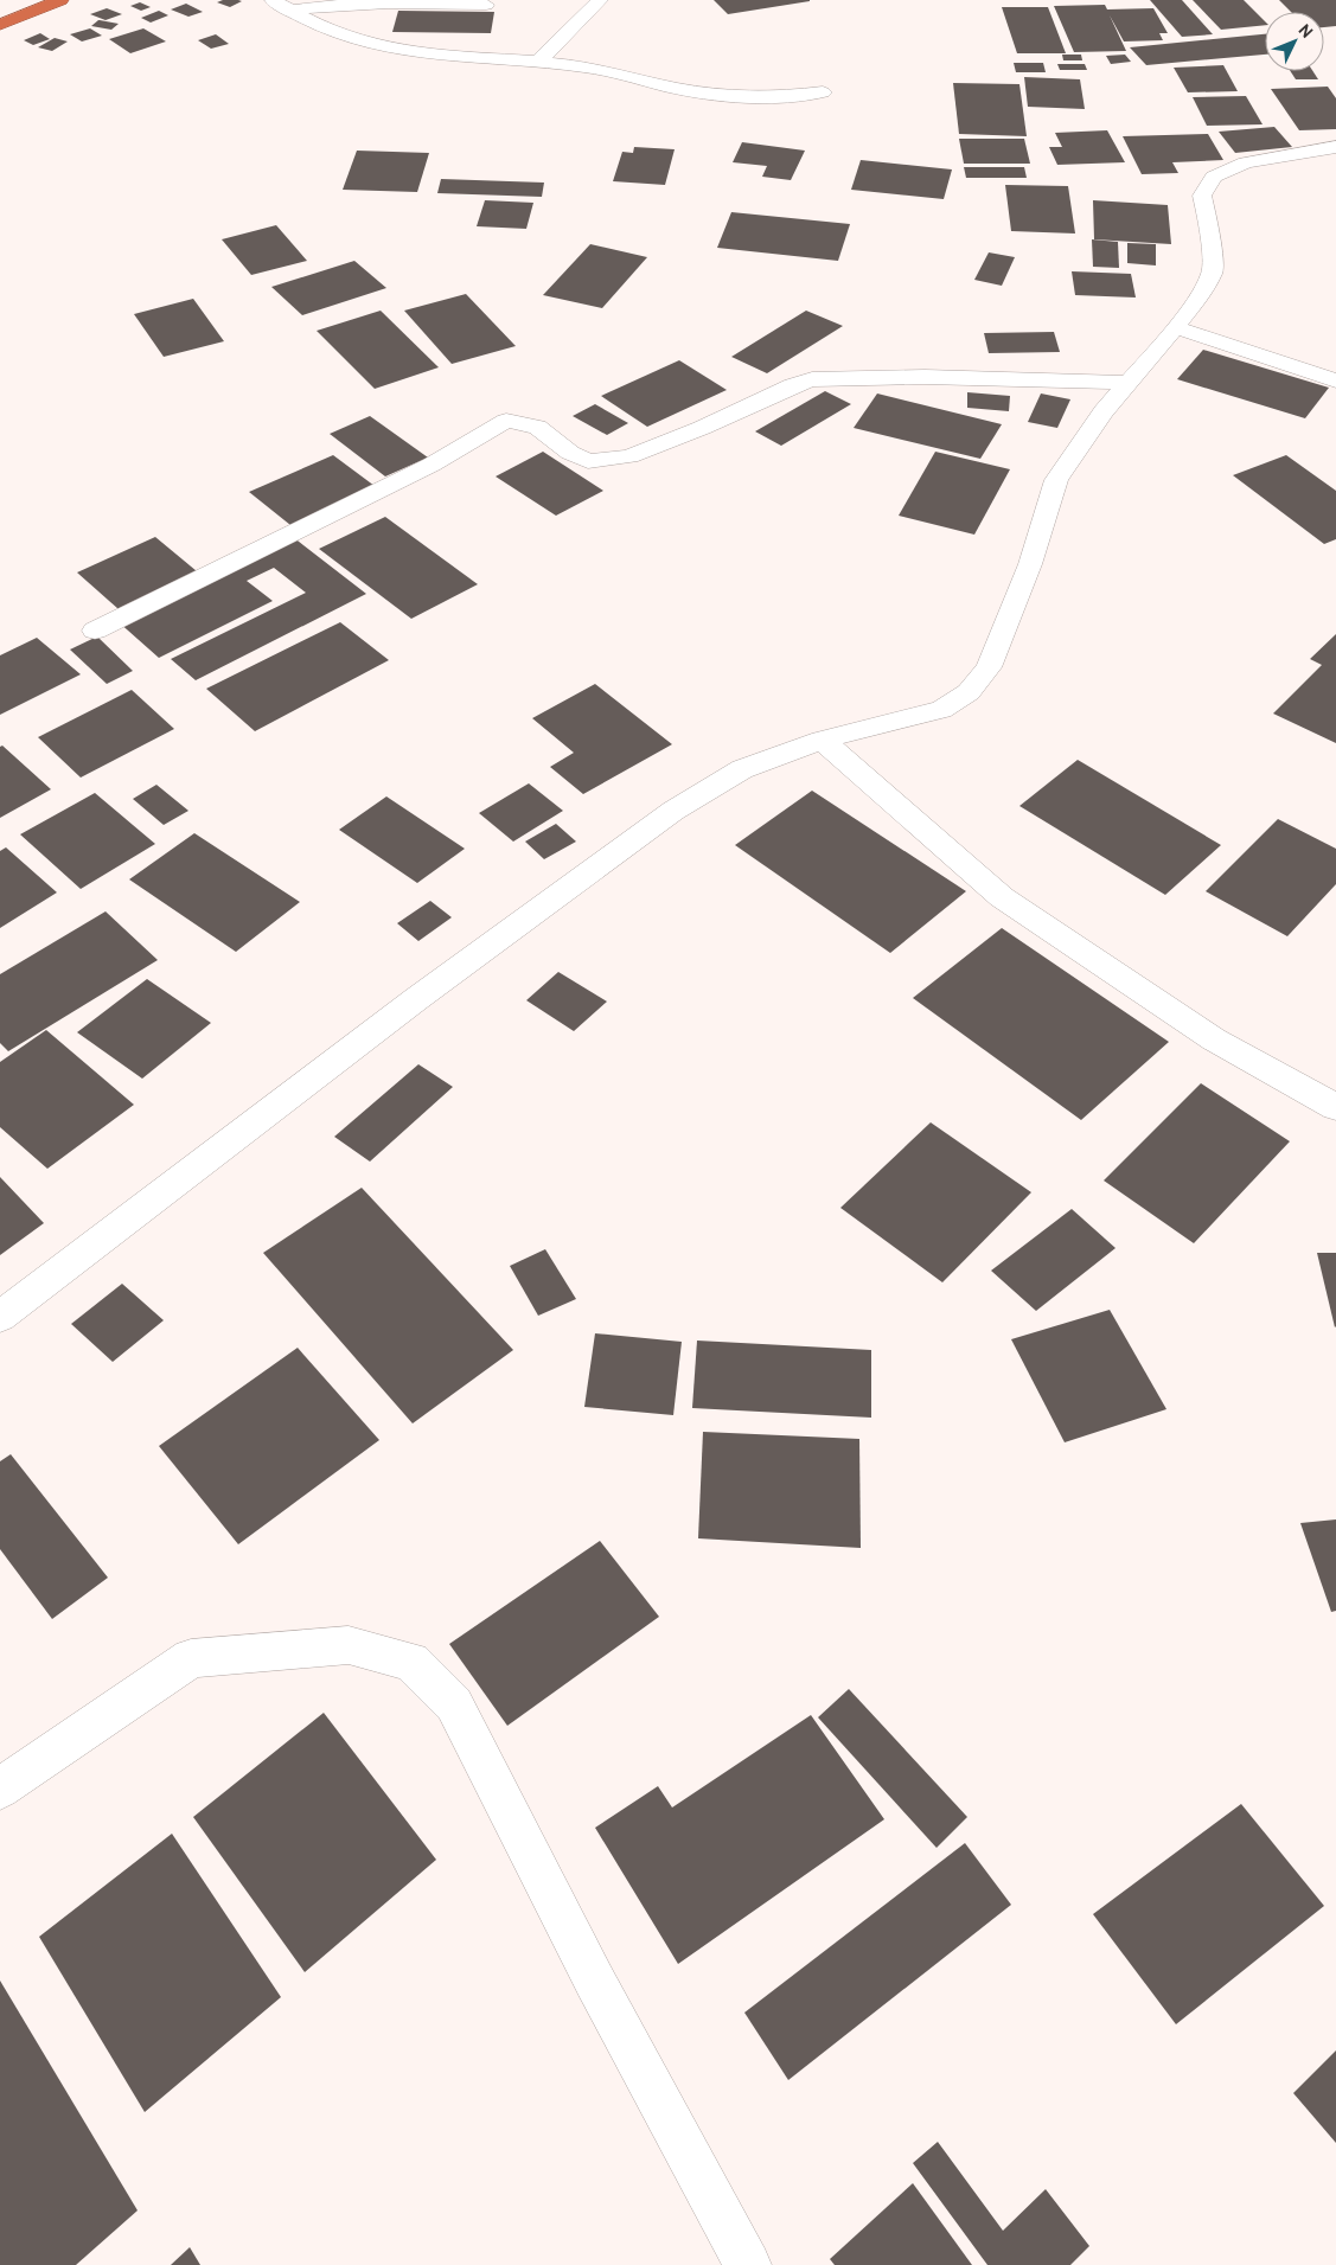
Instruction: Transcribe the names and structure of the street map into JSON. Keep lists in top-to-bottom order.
{
  "north": "top right"
}
